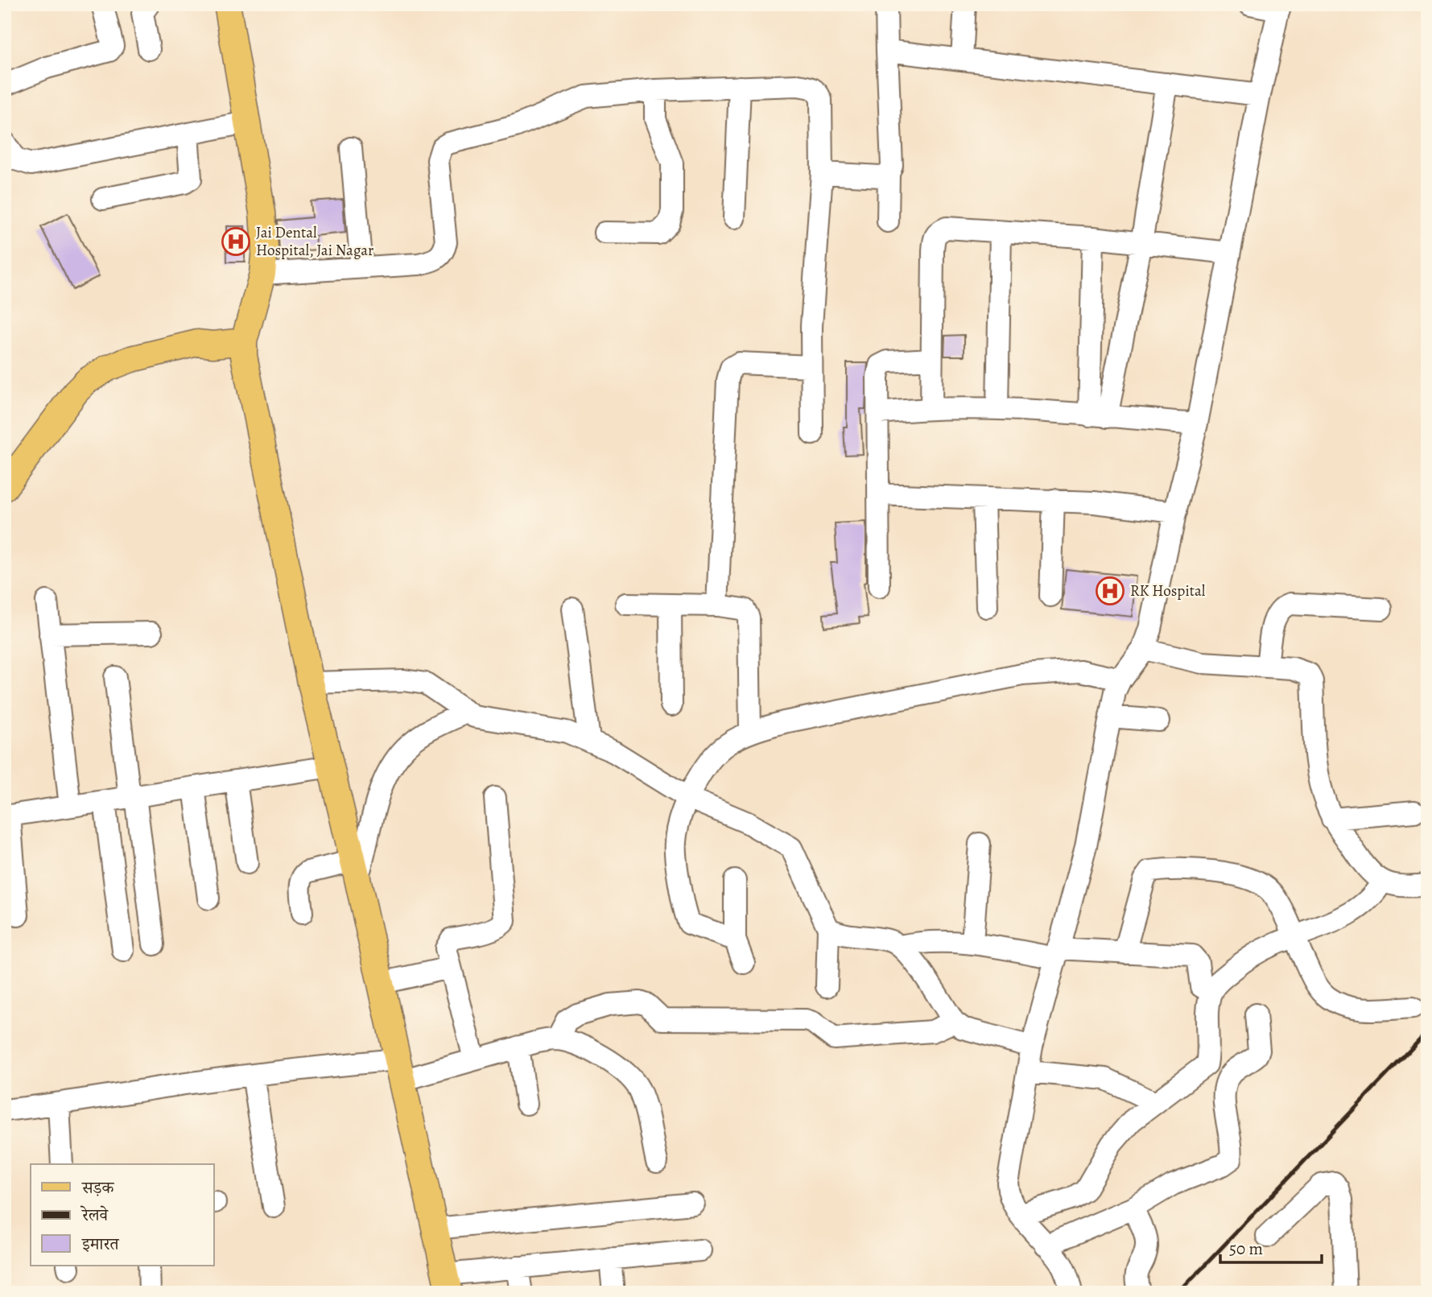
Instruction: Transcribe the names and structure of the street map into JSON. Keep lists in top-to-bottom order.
{
  "places": {
    "hospital": ["Jai Dental Hospital, Jai Nagar", "RK Hospital"]
  },
  "legend": ["सड़क", "रेलवे", "इमारत"],
  "scale_bar": "50 m"
}
